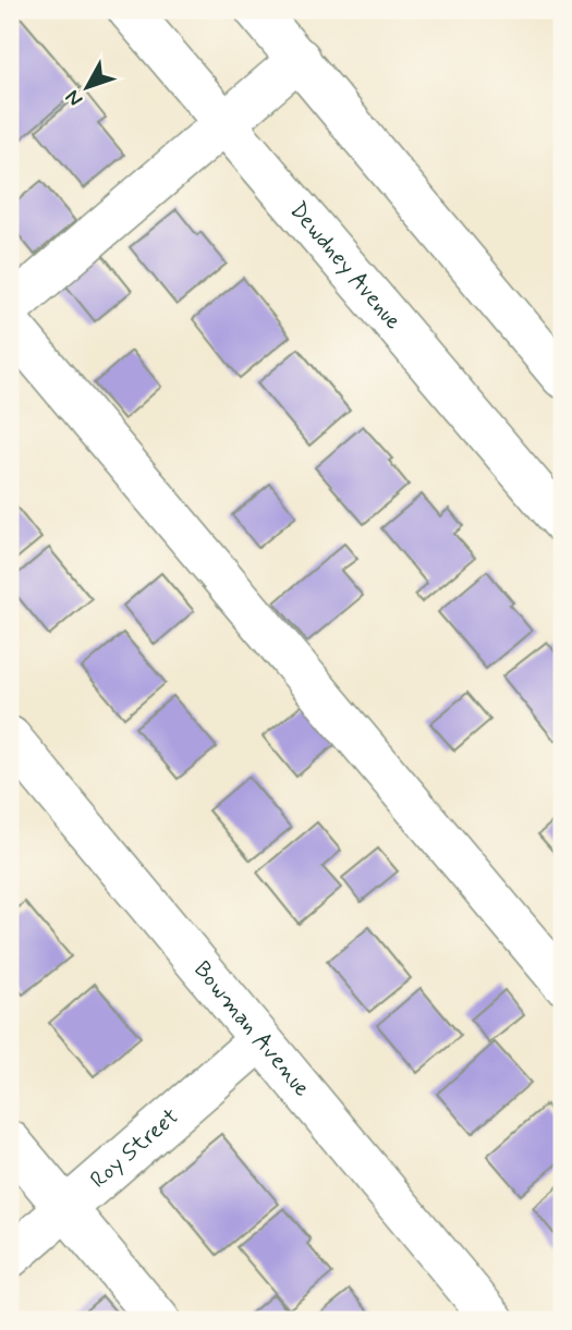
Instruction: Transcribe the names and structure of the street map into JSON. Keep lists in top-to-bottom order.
{
  "streets": {
    "main road": ["Dewdney Avenue", "Bowman Avenue", "Roy Street"]
  },
  "crossings": [
    ["Bowman Avenue", "Roy Street"]
  ],
  "north": "bottom left"
}
